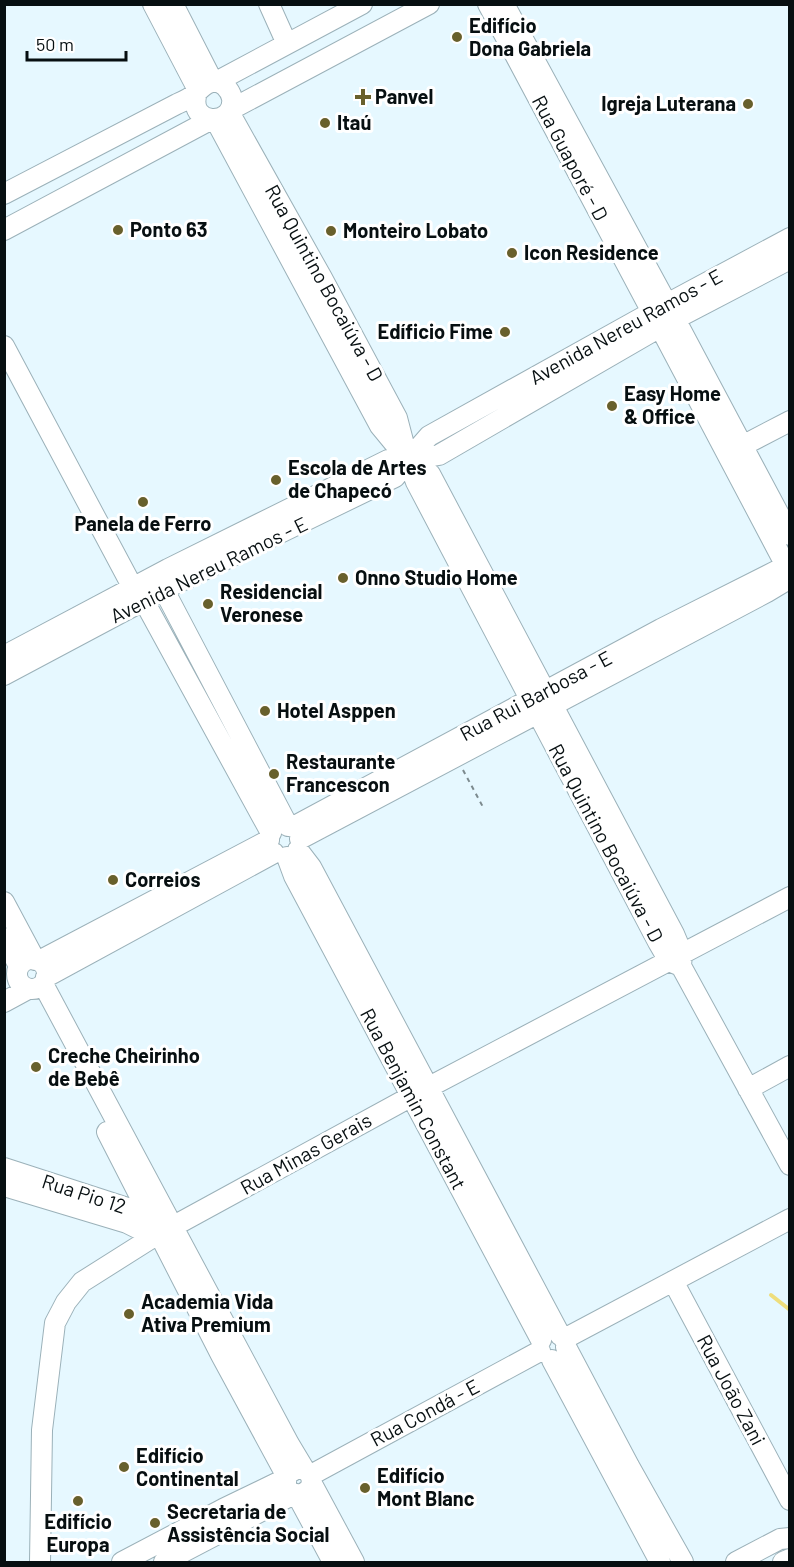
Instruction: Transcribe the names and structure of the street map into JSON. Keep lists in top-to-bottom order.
{
  "streets": {
    "street": [
      "Rua Guaporé - D",
      "Rua Quintino Bocaiúva - D",
      "Avenida Nereu Ramos - E",
      "Rua Rui Barbosa - E",
      "Rua Benjamin Constant",
      "Rua Minas Gerais",
      "Rua Pio 12",
      "Rua João Zani",
      "Rua Condá - E"
    ]
  },
  "crossings": [
    ["Rua Guaporé - D", "Avenida Nereu Ramos - E"],
    ["Rua Guaporé - D", "Rua Rui Barbosa - E"],
    ["Rua Quintino Bocaiúva - D", "Avenida Nereu Ramos - E"],
    ["Rua Quintino Bocaiúva - D", "Rua Rui Barbosa - E"],
    ["Rua Quintino Bocaiúva - D", "Rua Minas Gerais"],
    ["Rua Rui Barbosa - E", "Rua Benjamin Constant"],
    ["Rua Benjamin Constant", "Rua Minas Gerais"],
    ["Rua Benjamin Constant", "Rua Condá - E"],
    ["Rua Minas Gerais", "Rua Pio 12"],
    ["Rua João Zani", "Rua Condá - E"]
  ],
  "places": {
    "other": [
      "Edifício Dona Gabriela",
      "Igreja Luterana",
      "Itaú",
      "Ponto 63",
      "Monteiro Lobato",
      "Icon Residence",
      "Edíficio Fime",
      "Easy Home & Office",
      "Escola de Artes de Chapecó",
      "Panela de Ferro",
      "Onno Studio Home",
      "Residencial Veronese",
      "Hotel Asppen",
      "Restaurante Francescon",
      "Correios",
      "Creche Cheirinho de Bebê",
      "Academia Vida Ativa Premium",
      "Edifício Continental",
      "Edifício Mont Blanc",
      "Edifício Europa",
      "Secretaria de Assistência Social"
    ],
    "health": ["Panvel"]
  },
  "scale_bar": "50 m"
}
